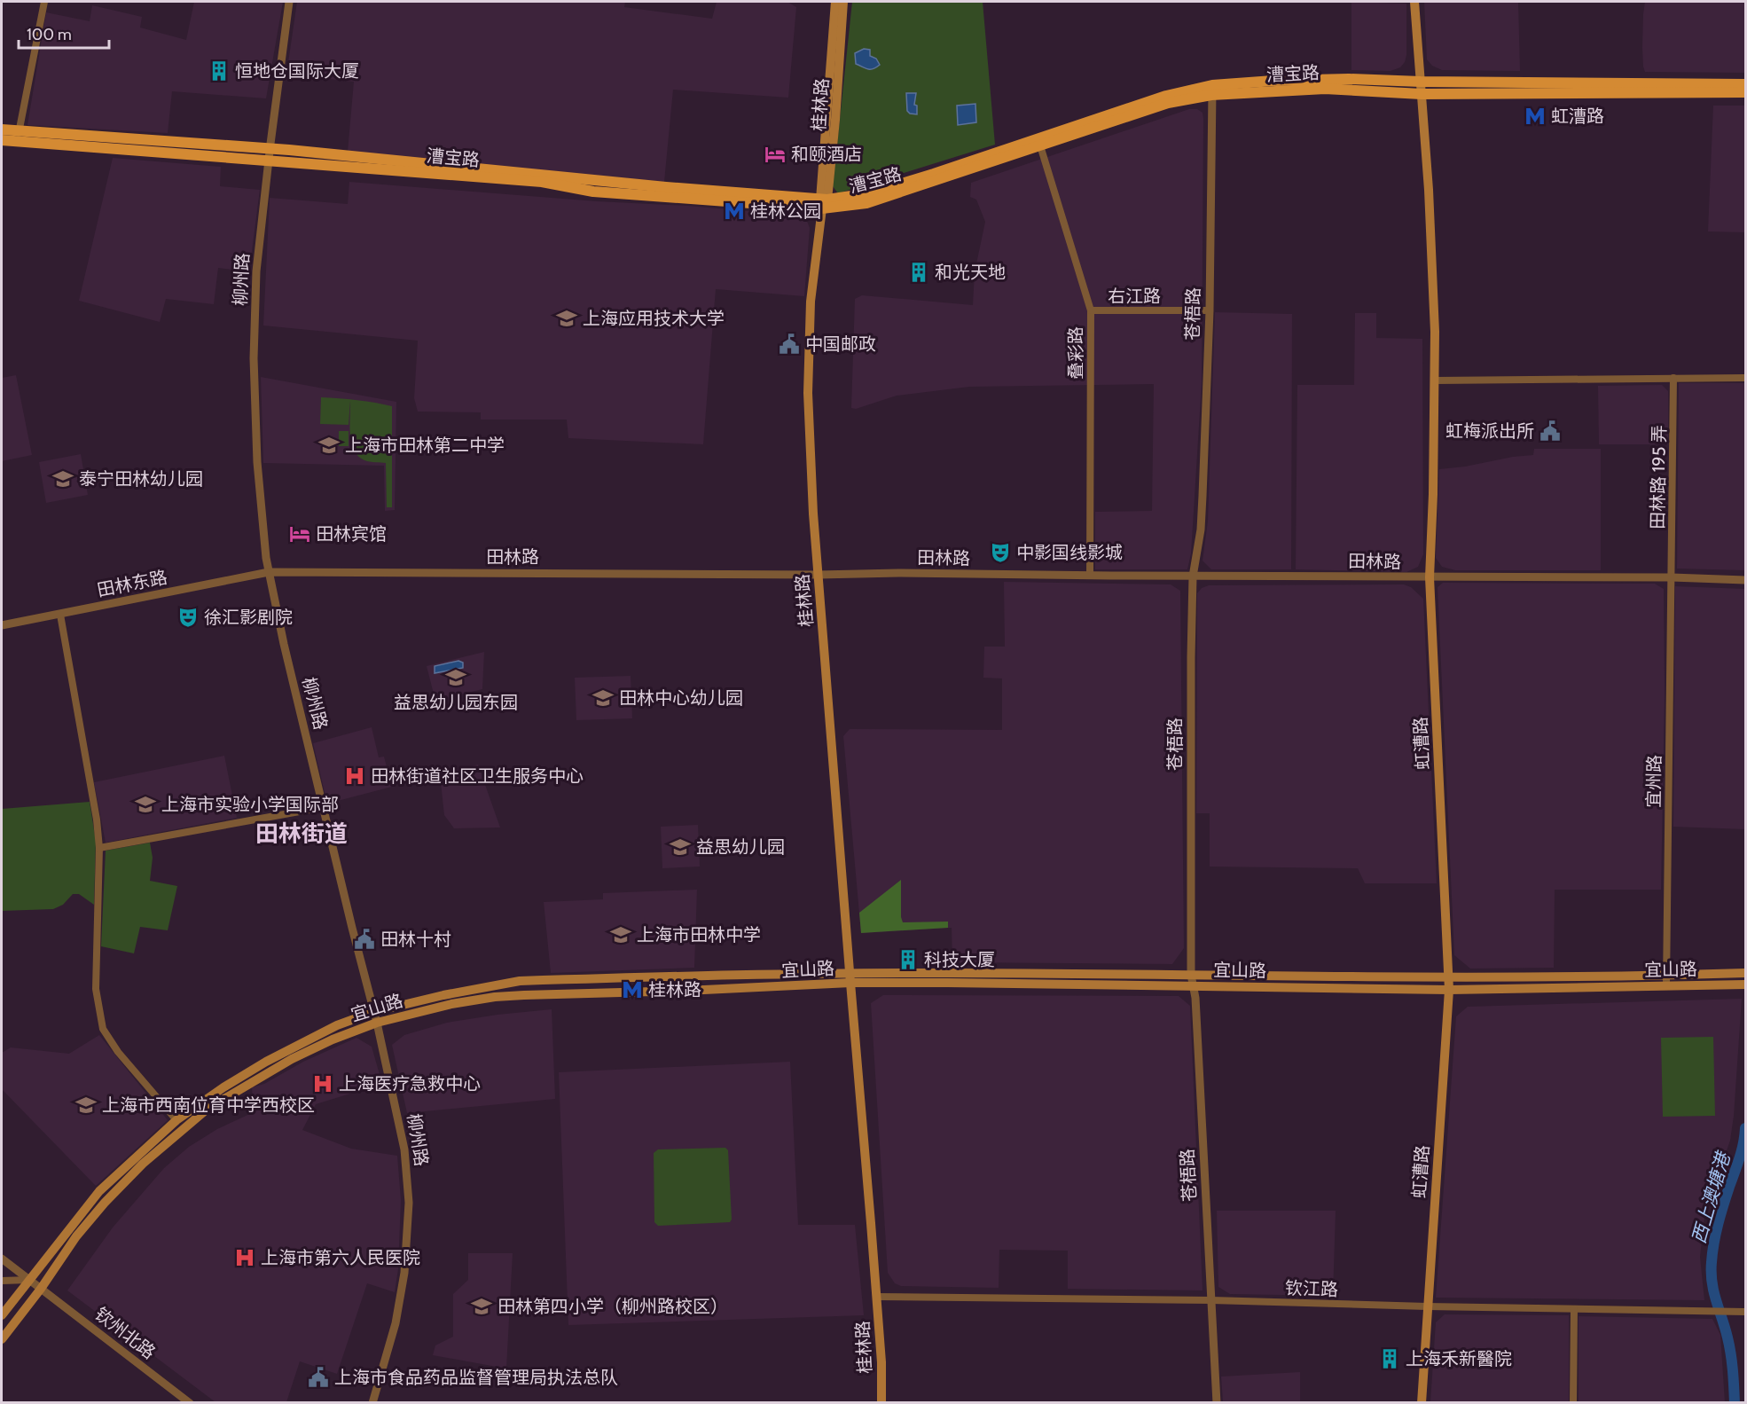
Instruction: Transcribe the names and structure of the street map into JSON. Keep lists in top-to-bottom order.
{
  "streets": {
    "main road": [
      "漕宝路",
      "桂林路",
      "虹漕路",
      "宜山路"
    ],
    "street": [
      "柳州路",
      "右江路",
      "苍梧路",
      "叠彩路",
      "田林路 195 弄",
      "田林路",
      "田林东路",
      "宜州路",
      "钦江路",
      "钦州北路"
    ]
  },
  "crossings": [
    ["漕宝路", "桂林路"],
    ["漕宝路", "柳州路"],
    ["漕宝路", "苍梧路"],
    ["漕宝路", "叠彩路"],
    ["漕宝路", "虹漕路"],
    ["桂林路", "田林路"],
    ["桂林路", "宜山路"],
    ["桂林路", "钦江路"],
    ["柳州路", "田林路"],
    ["柳州路", "田林东路"],
    ["柳州路", "宜山路"],
    ["右江路", "苍梧路"],
    ["右江路", "叠彩路"],
    ["苍梧路", "田林路"],
    ["苍梧路", "宜山路"],
    ["苍梧路", "钦江路"],
    ["叠彩路", "田林路"],
    ["田林路 195 弄", "田林路"],
    ["田林路 195 弄", "宜州路"],
    ["田林路", "田林东路"],
    ["田林路", "虹漕路"],
    ["田林路", "宜州路"],
    ["虹漕路", "宜山路"],
    ["虹漕路", "钦江路"],
    ["宜州路", "宜山路"],
    ["宜山路", "钦州北路"]
  ],
  "districts": ["田林街道"],
  "water": ["西上澳塘港"],
  "places": {
    "building": [
      "恒地仓国际大厦",
      "和光天地",
      "科技大厦",
      "上海禾新醫院"
    ],
    "metro station": ["虹漕路", "桂林公园", "桂林路"],
    "hotel": ["和颐酒店", "田林宾馆"],
    "school or university": [
      "上海应用技术大学",
      "上海市田林第二中学",
      "泰宁田林幼儿园",
      "益思幼儿园东园",
      "田林中心幼儿园",
      "上海市实验小学国际部",
      "益思幼儿园",
      "上海市田林中学",
      "上海市西南位育中学西校区",
      "田林第四小学（柳州路校区）"
    ],
    "public building": [
      "中国邮政",
      "虹梅派出所",
      "田林十村",
      "上海市食品药品监督管理局执法总队"
    ],
    "theatre": ["中影国线影城", "徐汇影剧院"],
    "hospital": ["田林街道社区卫生服务中心", "上海医疗急救中心", "上海市第六人民医院"]
  },
  "scale_bar": "100 m"
}
